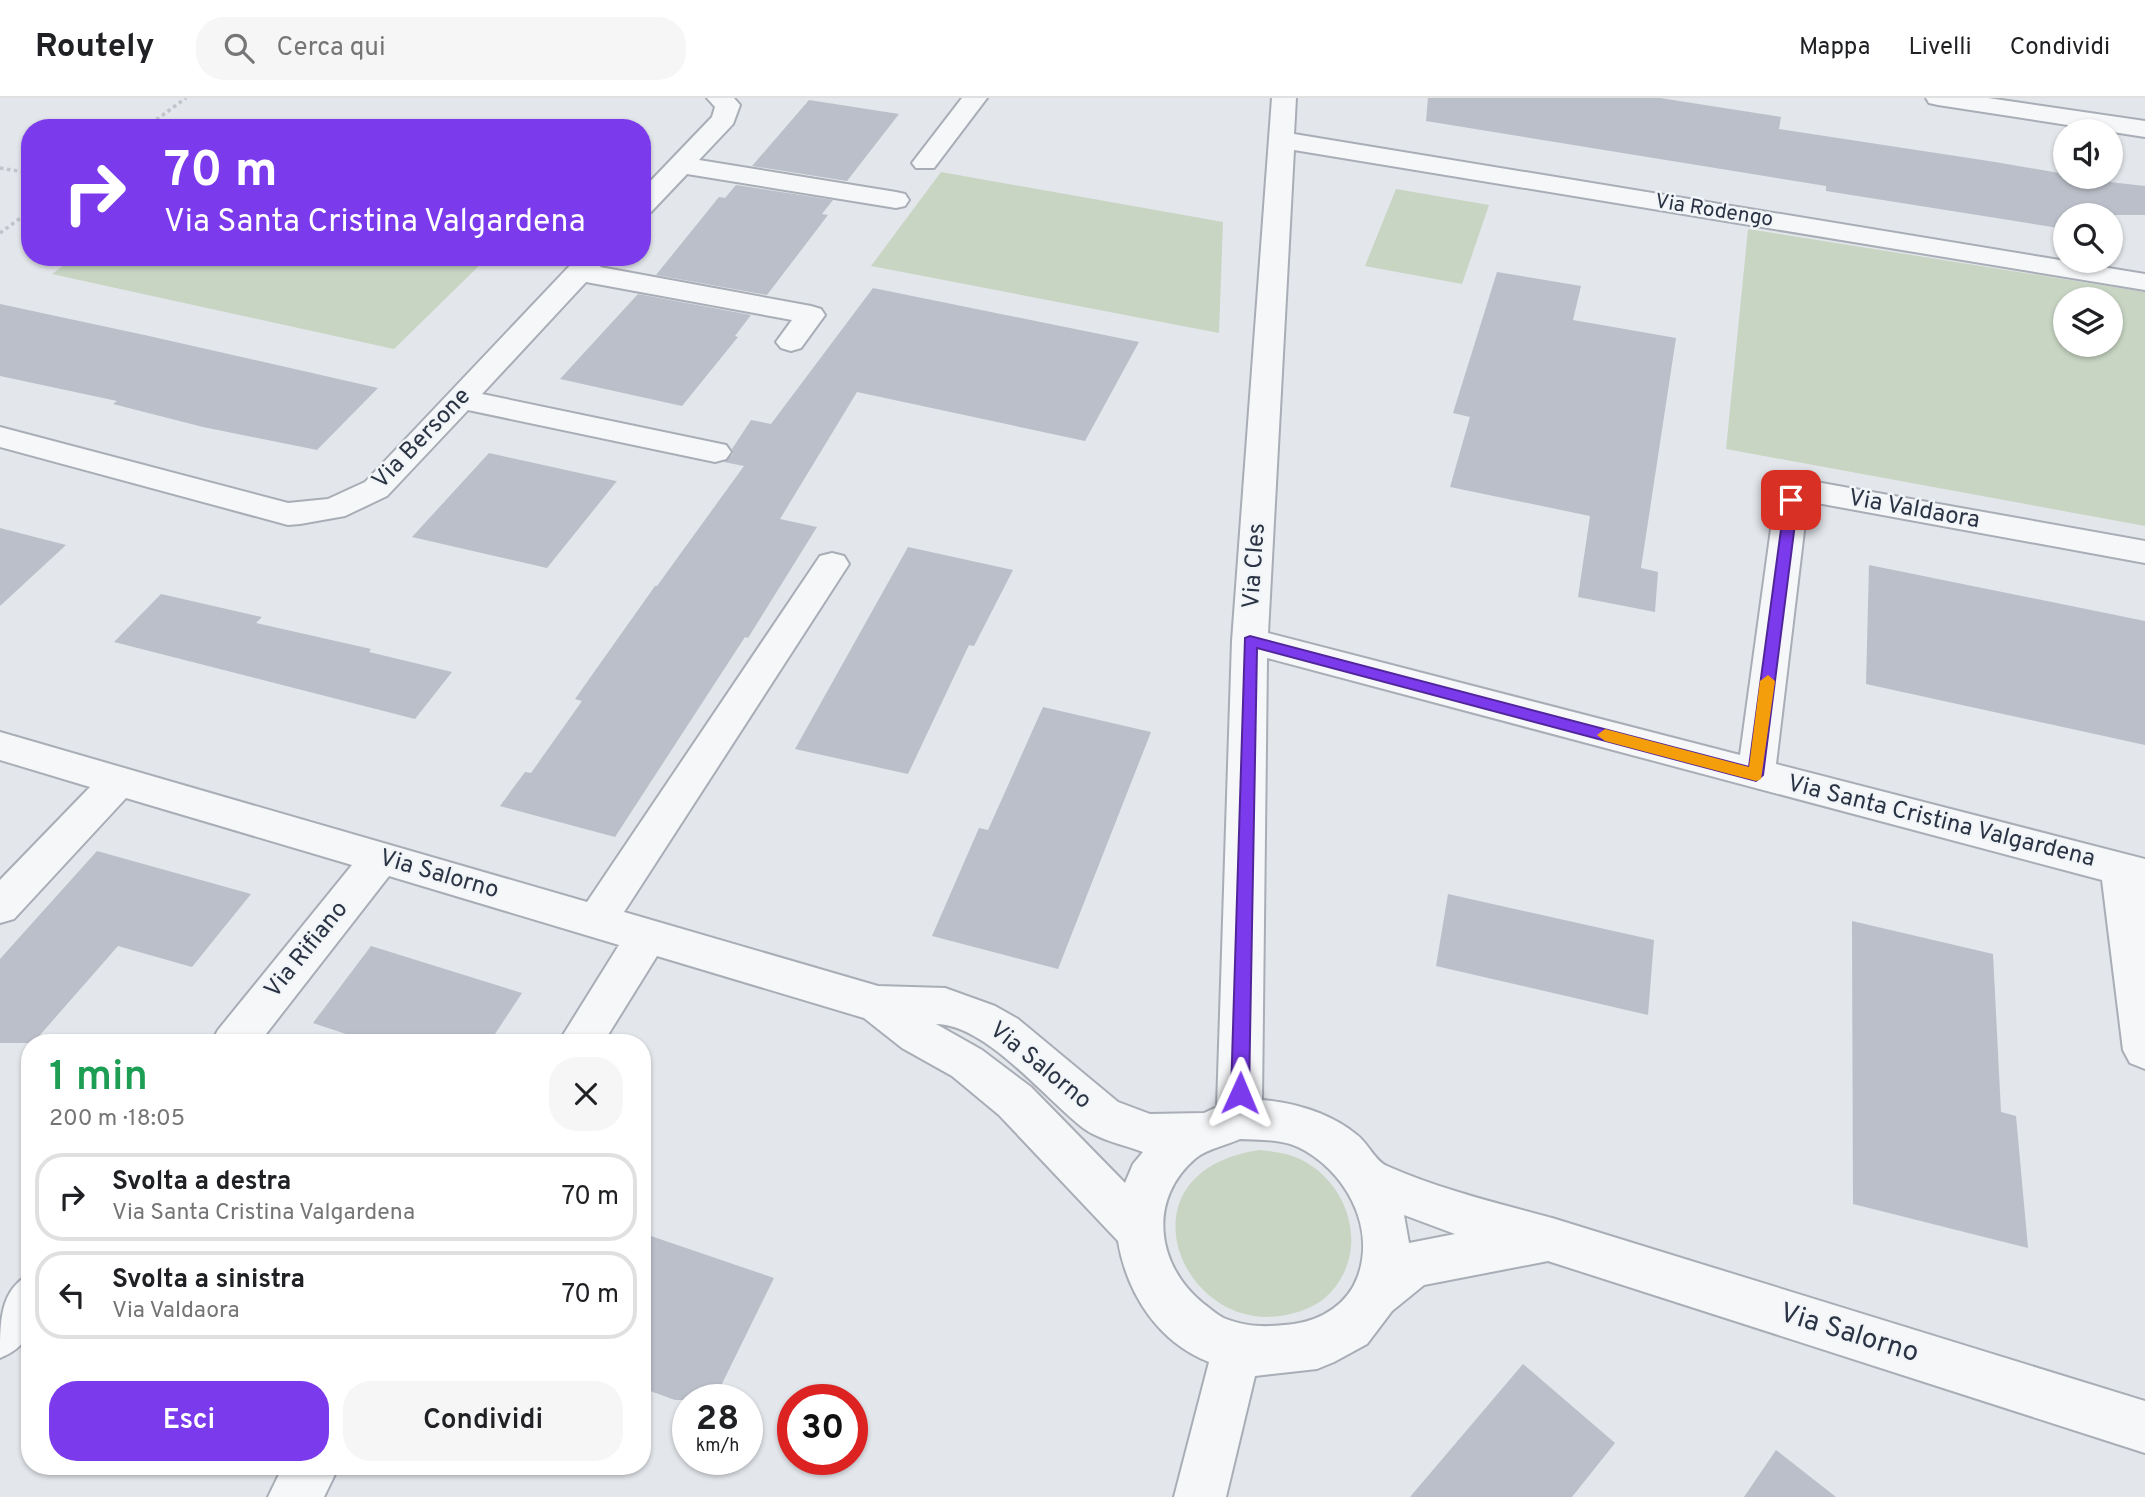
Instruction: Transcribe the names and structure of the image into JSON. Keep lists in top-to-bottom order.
{
  "streets": {
    "street": [
      "Via Rodengo",
      "Via Bersone",
      "Via Valdaora",
      "Via Cles",
      "Via Santa Cristina Valgardena",
      "Via Salorno",
      "Via Rifiano"
    ]
  },
  "crossings": [
    ["Via Rodengo", "Via Cles"],
    ["Via Valdaora", "Via Santa Cristina Valgardena"],
    ["Via Cles", "Via Santa Cristina Valgardena"],
    ["Via Cles", "Via Salorno"],
    ["Via Salorno", "Via Rifiano"]
  ],
  "page": {
    "header": "Routely",
    "search": "Cerca qui",
    "nav": ["Mappa", "Livelli", "Condividi"],
    "turn": ["70 m", "Via Santa Cristina Valgardena"],
    "heading": ["1 min", "200 m · 18:05"],
    "list": [
      {
        "name": "Svolta a destra",
        "note": "Via Santa Cristina Valgardena",
        "value": "70 m"
      },
      {
        "name": "Svolta a sinistra",
        "note": "Via Valdaora",
        "value": "70 m"
      }
    ],
    "buttons": ["Esci", "Condividi"],
    "speed": "28 km/h",
    "limit": "30"
  }
}
